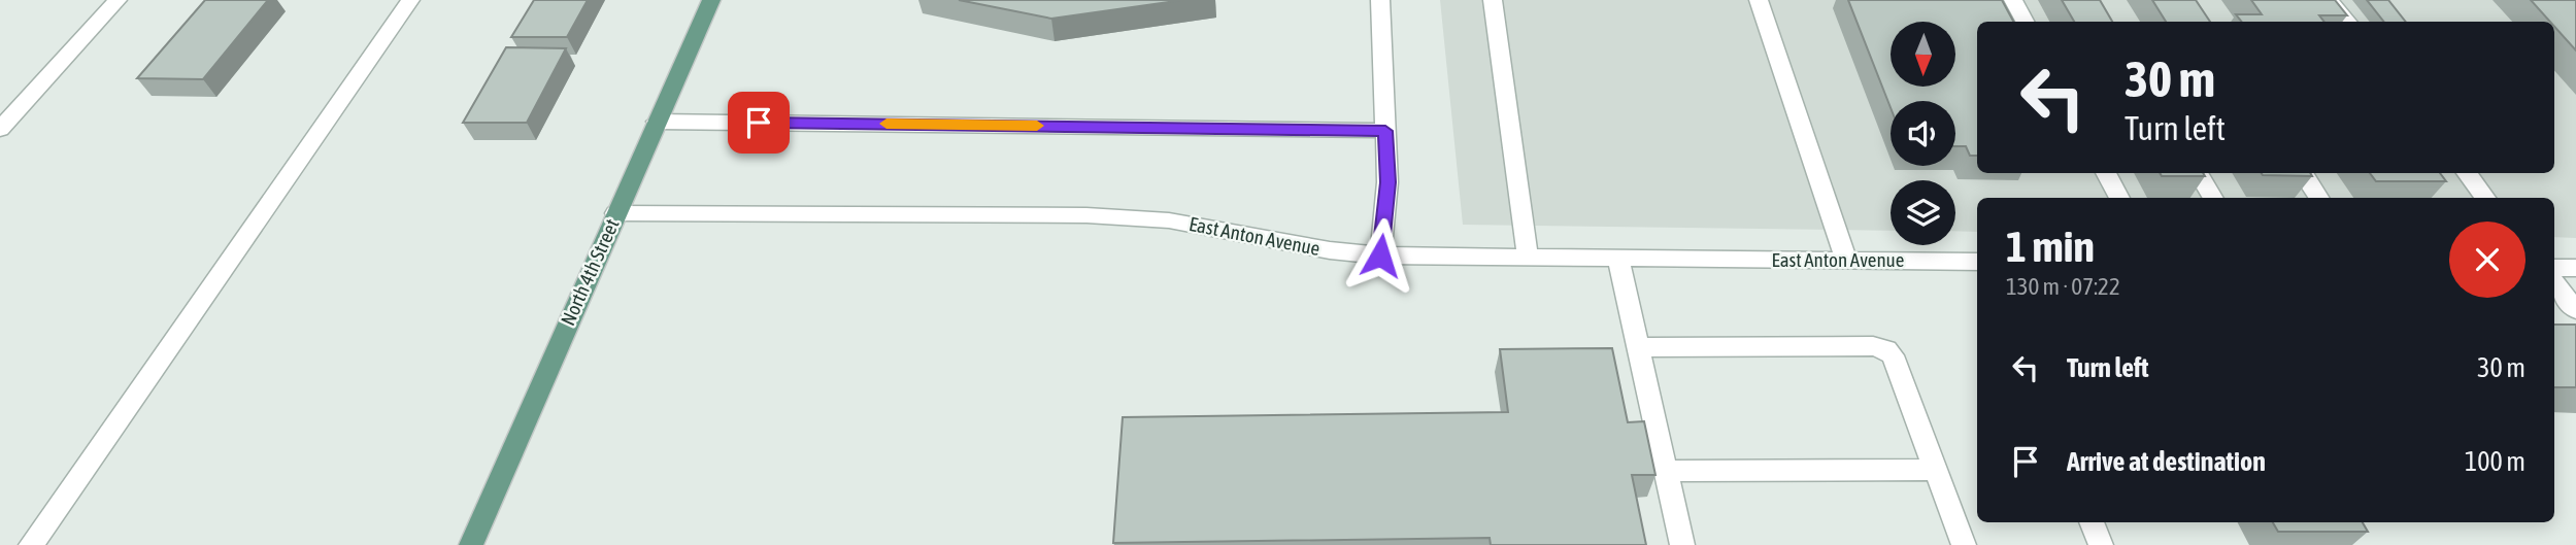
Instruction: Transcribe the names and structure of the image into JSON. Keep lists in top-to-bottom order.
{
  "streets": {
    "main road": ["North 4th Street"],
    "street": ["East Anton Avenue"]
  },
  "crossings": [
    ["East Anton Avenue", "North 4th Street"]
  ],
  "north": "bottom",
  "page": {
    "turn": ["30 m", "Turn left"],
    "heading": ["1 min", "130 m · 07:22"],
    "list": [
      {
        "name": "Turn left",
        "value": "30 m"
      },
      {
        "name": "Arrive at destination",
        "value": "100 m"
      }
    ]
  }
}
